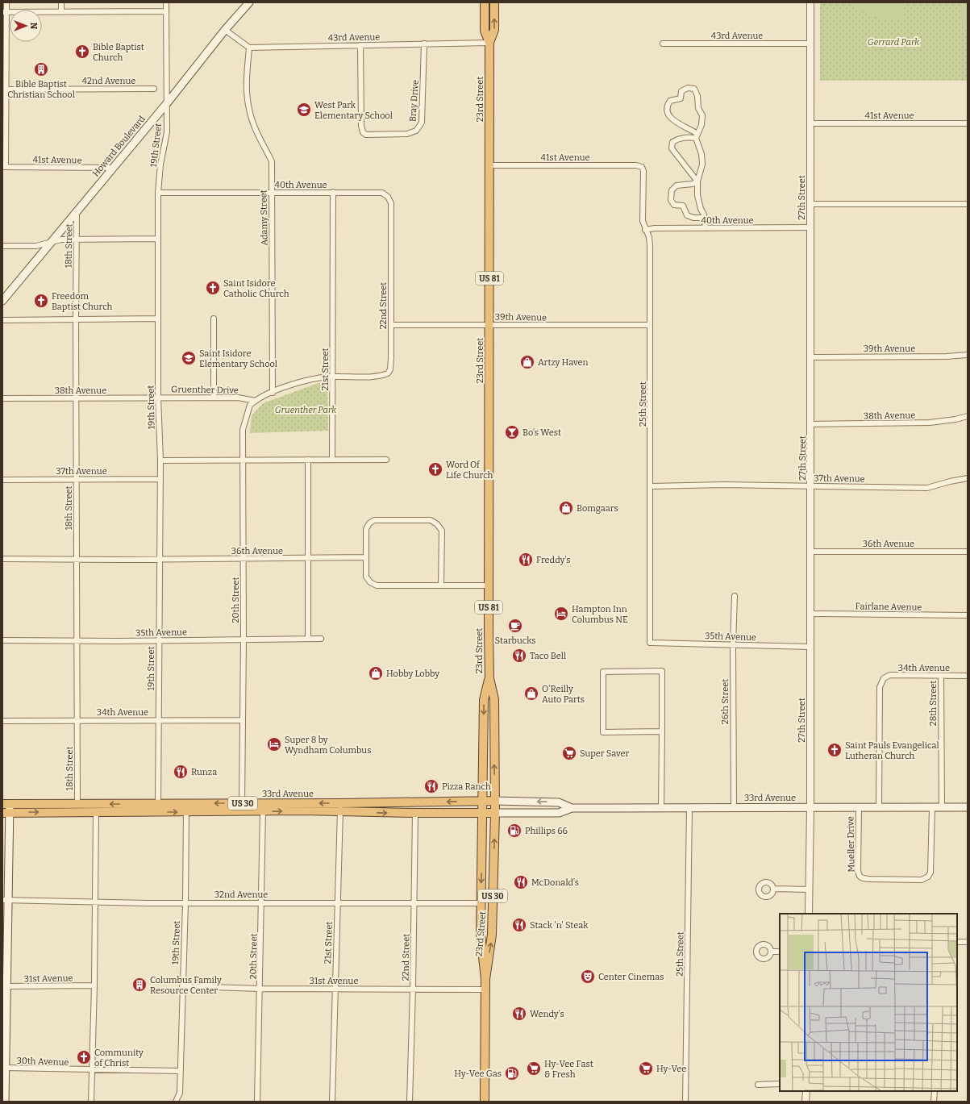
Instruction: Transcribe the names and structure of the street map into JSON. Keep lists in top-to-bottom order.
{
  "streets": {
    "highway": [
      "23rd Street",
      "US 81",
      "33rd Avenue",
      "US 30"
    ],
    "main road": ["Howard Boulevard"],
    "street": [
      "43rd Avenue",
      "42nd Avenue",
      "Bray Drive",
      "41st Avenue",
      "19th Street",
      "40th Avenue",
      "27th Street",
      "Adamy Street",
      "18th Street",
      "22nd Street",
      "39th Avenue",
      "21st Street",
      "Gruenther Drive",
      "38th Avenue",
      "25th Street",
      "37th Avenue",
      "36th Avenue",
      "20th Street",
      "Fairlane Avenue",
      "35th Avenue",
      "34th Avenue",
      "26th Street",
      "28th Street",
      "Mueller Drive",
      "32nd Avenue",
      "31st Avenue",
      "30th Avenue"
    ]
  },
  "crossings": [
    ["43rd Avenue", "23rd Street"],
    ["43rd Avenue", "Bray Drive"],
    ["43rd Avenue", "27th Street"],
    ["43rd Avenue", "Adamy Street"],
    ["23rd Street", "41st Avenue"],
    ["23rd Street", "39th Avenue"],
    ["23rd Street", "33rd Avenue"],
    ["23rd Street", "32nd Avenue"],
    ["23rd Street", "31st Avenue"],
    ["41st Avenue", "Howard Boulevard"],
    ["41st Avenue", "27th Street"],
    ["41st Avenue", "25th Street"],
    ["19th Street", "Howard Boulevard"],
    ["19th Street", "40th Avenue"],
    ["19th Street", "Gruenther Drive"],
    ["19th Street", "38th Avenue"],
    ["19th Street", "37th Avenue"],
    ["19th Street", "36th Avenue"],
    ["19th Street", "35th Avenue"],
    ["19th Street", "34th Avenue"],
    ["19th Street", "33rd Avenue"],
    ["19th Street", "32nd Avenue"],
    ["19th Street", "31st Avenue"],
    ["19th Street", "30th Avenue"],
    ["Howard Boulevard", "18th Street"],
    ["40th Avenue", "27th Street"],
    ["40th Avenue", "Adamy Street"],
    ["40th Avenue", "22nd Street"],
    ["40th Avenue", "21st Street"],
    ["40th Avenue", "25th Street"],
    ["27th Street", "39th Avenue"],
    ["27th Street", "38th Avenue"],
    ["27th Street", "37th Avenue"],
    ["27th Street", "36th Avenue"],
    ["27th Street", "Fairlane Avenue"],
    ["27th Street", "35th Avenue"],
    ["27th Street", "33rd Avenue"],
    ["18th Street", "38th Avenue"],
    ["18th Street", "37th Avenue"],
    ["18th Street", "36th Avenue"],
    ["18th Street", "35th Avenue"],
    ["18th Street", "34th Avenue"],
    ["18th Street", "33rd Avenue"],
    ["22nd Street", "39th Avenue"],
    ["22nd Street", "21st Street"],
    ["22nd Street", "33rd Avenue"],
    ["22nd Street", "32nd Avenue"],
    ["22nd Street", "31st Avenue"],
    ["39th Avenue", "25th Street"],
    ["21st Street", "33rd Avenue"],
    ["21st Street", "32nd Avenue"],
    ["21st Street", "31st Avenue"],
    ["Gruenther Drive", "38th Avenue"],
    ["Gruenther Drive", "20th Street"],
    ["25th Street", "37th Avenue"],
    ["25th Street", "35th Avenue"],
    ["25th Street", "33rd Avenue"],
    ["36th Avenue", "20th Street"],
    ["20th Street", "35th Avenue"],
    ["20th Street", "34th Avenue"],
    ["20th Street", "33rd Avenue"],
    ["20th Street", "32nd Avenue"],
    ["20th Street", "31st Avenue"],
    ["35th Avenue", "26th Street"],
    ["34th Avenue", "28th Street"],
    ["34th Avenue", "33rd Avenue"],
    ["26th Street", "33rd Avenue"],
    ["28th Street", "33rd Avenue"],
    ["33rd Avenue", "Mueller Drive"]
  ],
  "parks": ["Gerrard Park", "Gruenther Park"],
  "places": {
    "church": [
      "Bible Baptist Church",
      "Saint Isidore Catholic Church",
      "Freedom Baptist Church",
      "Word Of Life Church",
      "Saint Pauls Evangelical Lutheran Church",
      "Community of Christ"
    ],
    "building": ["Bible Baptist Christian School", "Columbus Family Resource Center"],
    "school or university": ["West Park Elementary School", "Saint Isidore Elementary School"],
    "shop": [
      "Artzy Haven",
      "Bomgaars",
      "Hobby Lobby",
      "O'Reilly Auto Parts"
    ],
    "bar": ["Bo's West"],
    "restaurant": [
      "Freddy's",
      "Taco Bell",
      "Runza",
      "Pizza Ranch",
      "McDonald's",
      "Stack 'n' Steak",
      "Wendy's"
    ],
    "hotel": ["Hampton Inn Columbus NE", "Super 8 by Wyndham Columbus"],
    "cafe": ["Starbucks"],
    "supermarket": ["Super Saver", "Hy-Vee Fast & Fresh", "Hy-Vee"],
    "fuel station": ["Phillips 66", "Hy-Vee Gas"],
    "theatre": ["Center Cinemas"]
  },
  "north": "right"
}
